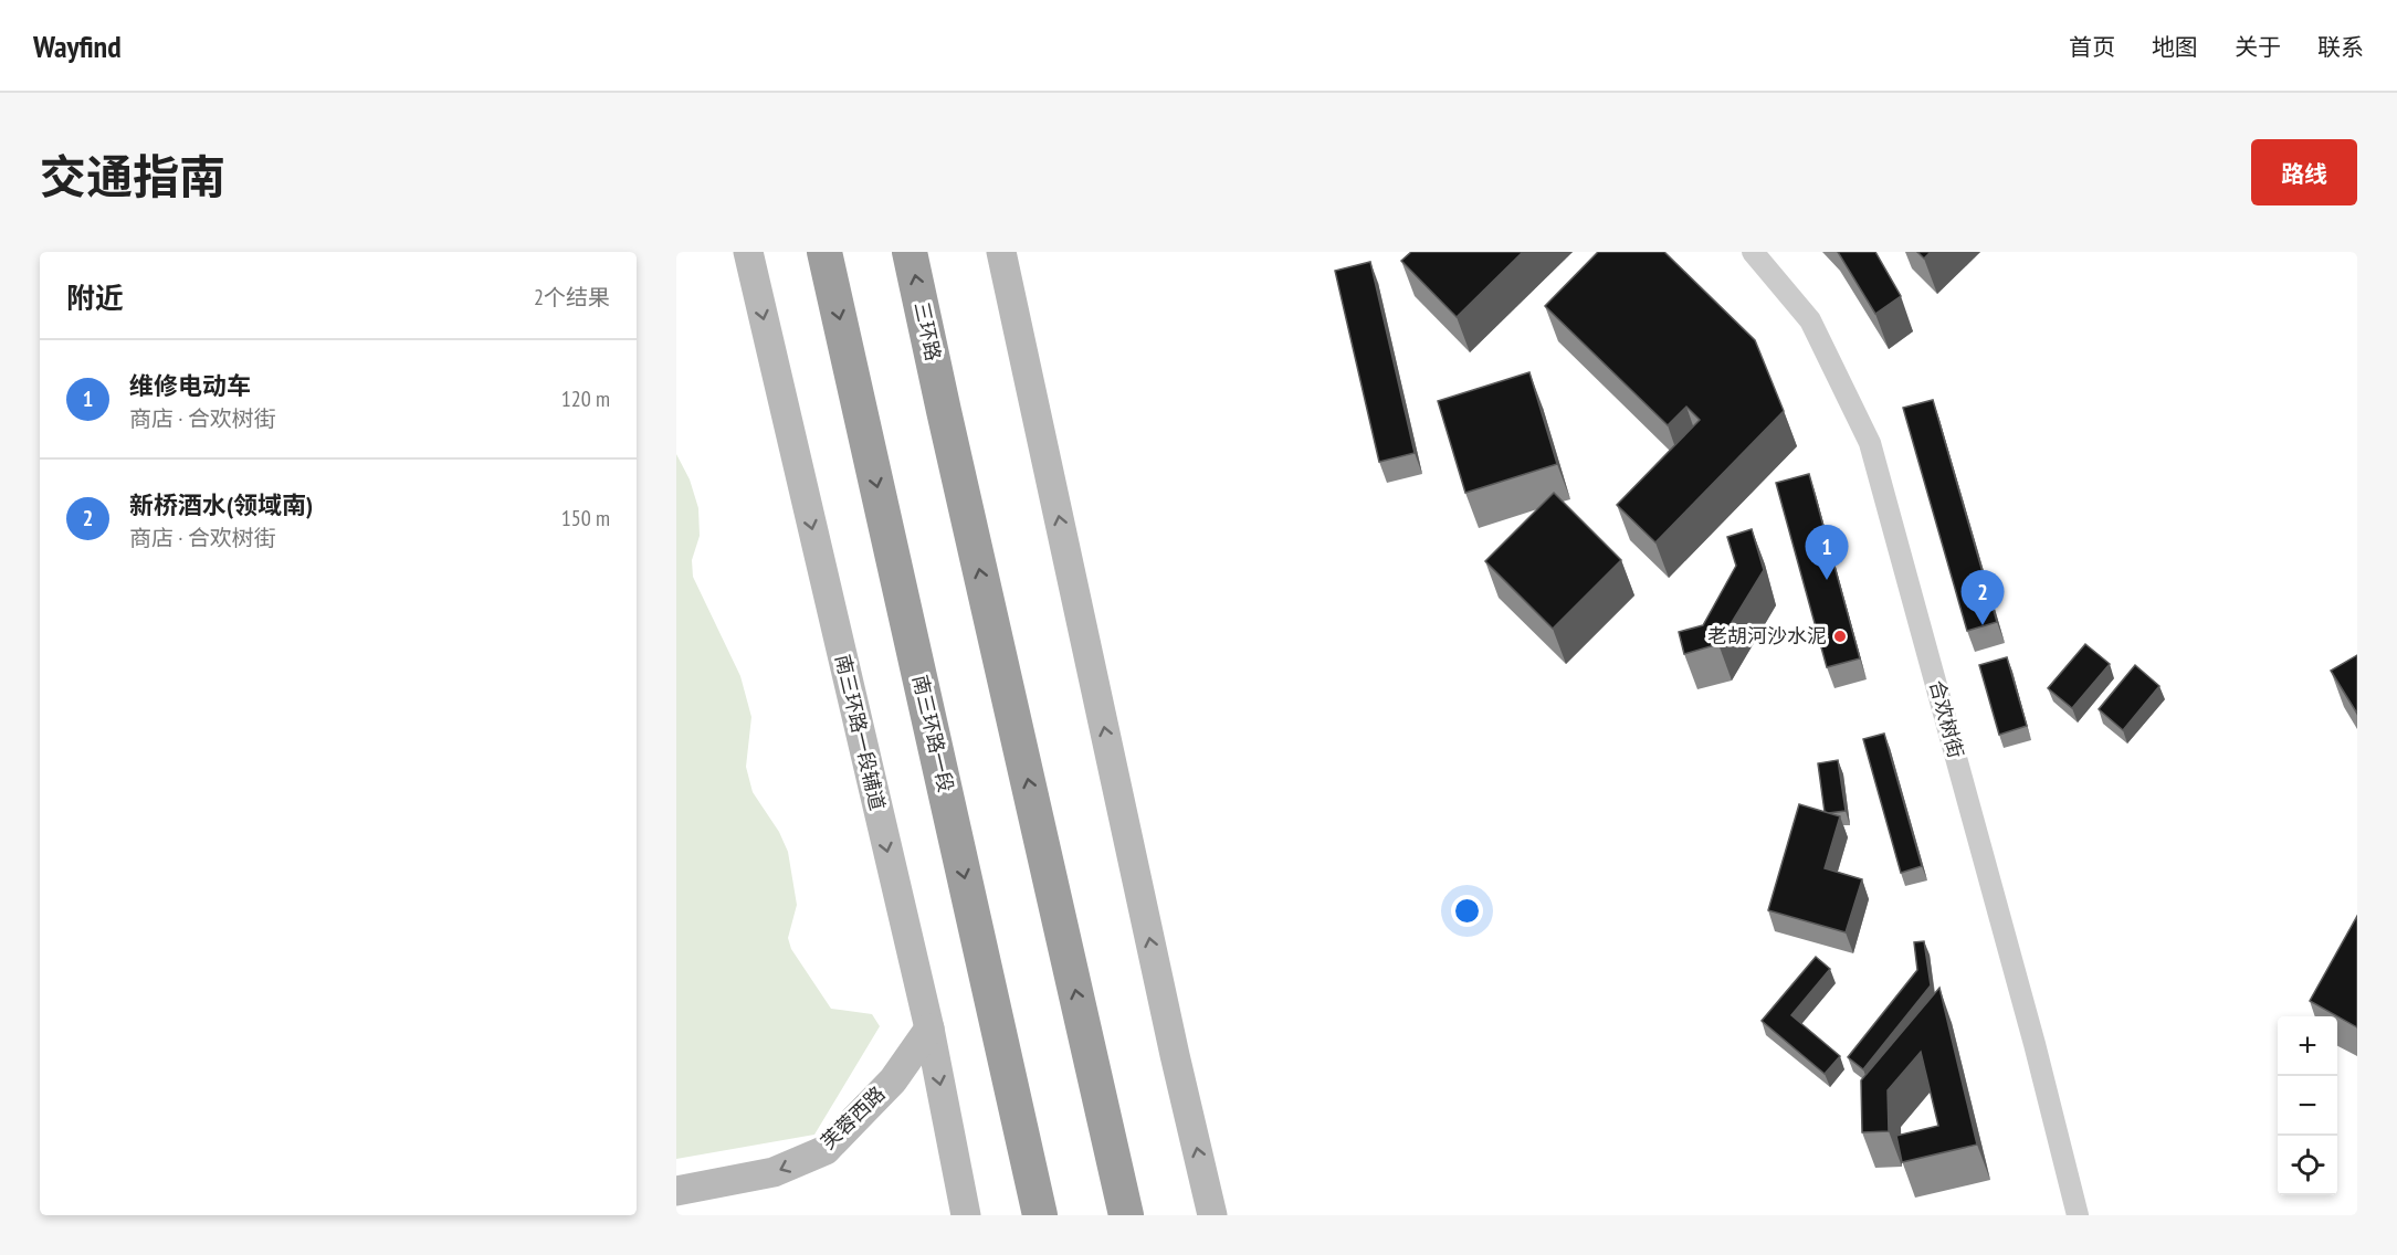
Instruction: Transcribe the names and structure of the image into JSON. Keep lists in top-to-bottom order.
{
  "streets": {
    "highway": ["三环路", "南三环路一段"],
    "main road": ["南三环路一段辅道", "芙蓉西路"],
    "street": ["合欢树街"]
  },
  "crossings": [
    ["南三环路一段辅道", "芙蓉西路"]
  ],
  "one_way": ["三环路", "南三环路一段", "芙蓉西路"],
  "places": ["老胡河沙水泥"],
  "page": {
    "header": "Wayfind",
    "nav": [
      "首页",
      "地图",
      "关于",
      "联系"
    ],
    "title": "交通指南",
    "buttons": "路线",
    "heading": ["附近", "2个结果"],
    "list": [
      {
        "mark": "1",
        "name": "维修电动车",
        "note": "商店 · 合欢树街",
        "value": "120 m"
      },
      {
        "mark": "2",
        "name": "新桥酒水(领域南)",
        "note": "商店 · 合欢树街",
        "value": "150 m"
      }
    ],
    "pins": ["1", "2"],
    "map_buttons": ["+", "−"]
  }
}
